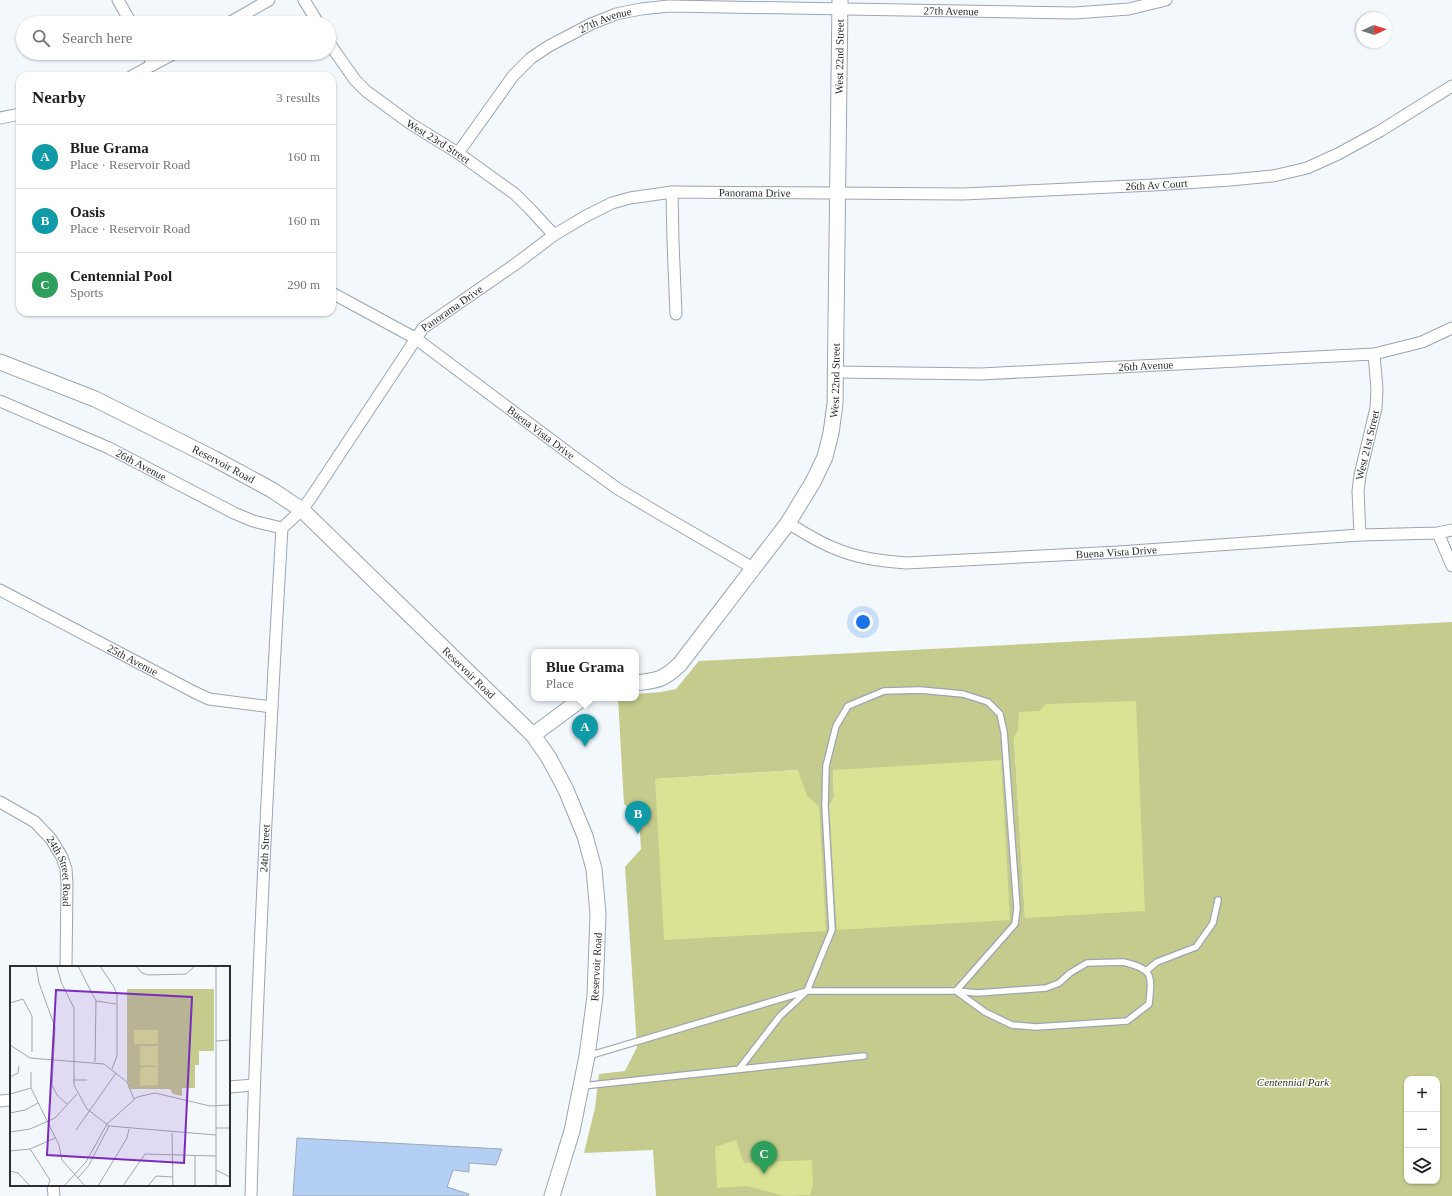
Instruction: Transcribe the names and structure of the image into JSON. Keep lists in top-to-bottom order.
{
  "streets": {
    "street": [
      "27th Avenue",
      "West 22nd Street",
      "West 23rd Street",
      "26th Av Court",
      "Panorama Drive",
      "26th Avenue",
      "Buena Vista Drive",
      "West 21st Street",
      "Reservoir Road",
      "25th Avenue",
      "24th Street",
      "24th Street Road"
    ]
  },
  "crossings": [
    ["27th Avenue", "West 22nd Street"],
    ["27th Avenue", "West 23rd Street"],
    ["West 22nd Street", "26th Av Court"],
    ["West 22nd Street", "Panorama Drive"],
    ["West 22nd Street", "26th Avenue"],
    ["West 22nd Street", "Buena Vista Drive"],
    ["West 23rd Street", "Panorama Drive"],
    ["26th Av Court", "Panorama Drive"],
    ["Panorama Drive", "Buena Vista Drive"],
    ["Panorama Drive", "Reservoir Road"],
    ["26th Avenue", "West 21st Street"],
    ["26th Avenue", "24th Street"],
    ["Buena Vista Drive", "West 21st Street"],
    ["25th Avenue", "24th Street"]
  ],
  "parks": ["Centennial Park"],
  "north": "right",
  "page": {
    "search": "Search here",
    "heading": ["Nearby", "3 results"],
    "list": [
      {
        "mark": "A",
        "name": "Blue Grama",
        "note": "Place · Reservoir Road",
        "value": "160 m"
      },
      {
        "mark": "B",
        "name": "Oasis",
        "note": "Place · Reservoir Road",
        "value": "160 m"
      },
      {
        "mark": "C",
        "name": "Centennial Pool",
        "note": "Sports",
        "value": "290 m"
      }
    ],
    "popup": ["Blue Grama", "Place"],
    "pins": ["A", "B", "C"],
    "map_buttons": ["+", "−"]
  }
}
